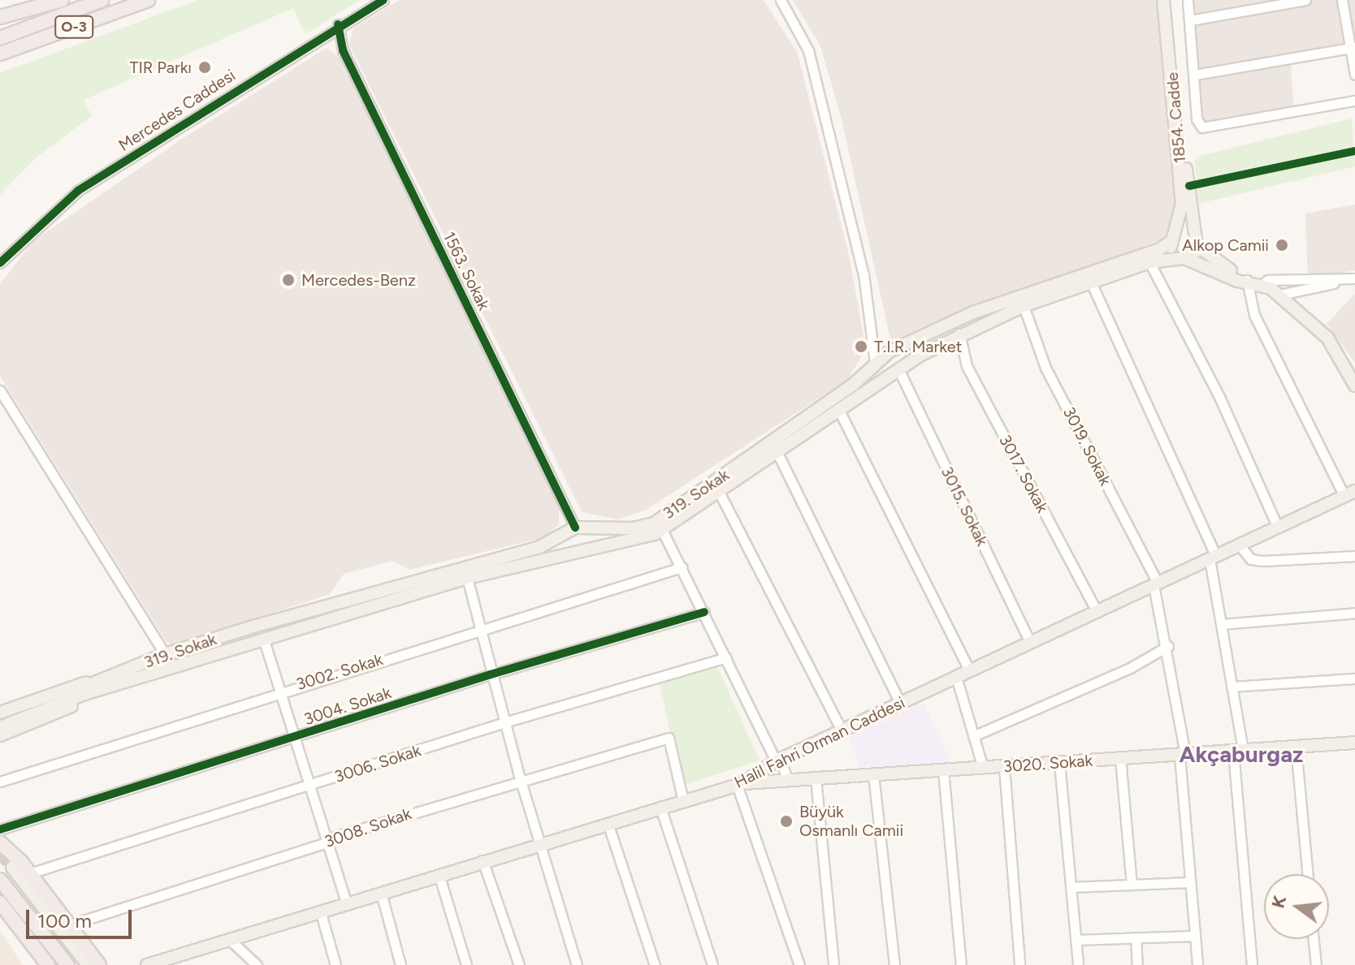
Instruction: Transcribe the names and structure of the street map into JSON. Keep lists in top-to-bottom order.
{
  "streets": {
    "highway": ["O-3"],
    "main road": [
      "1854. Cadde",
      "319. Sokak",
      "Halil Fahri Orman Caddesi",
      "3020. Sokak"
    ],
    "street": [
      "Mercedes Caddesi",
      "1563. Sokak",
      "3019. Sokak",
      "3017. Sokak",
      "3015. Sokak",
      "3002. Sokak",
      "3004. Sokak",
      "3006. Sokak",
      "3008. Sokak"
    ]
  },
  "crossings": [
    ["Mercedes Caddesi", "1563. Sokak"],
    ["1854. Cadde", "319. Sokak"],
    ["1563. Sokak", "319. Sokak"],
    ["3019. Sokak", "319. Sokak"],
    ["3019. Sokak", "Halil Fahri Orman Caddesi"],
    ["3019. Sokak", "3020. Sokak"],
    ["3017. Sokak", "319. Sokak"],
    ["3017. Sokak", "Halil Fahri Orman Caddesi"],
    ["319. Sokak", "3015. Sokak"],
    ["3015. Sokak", "Halil Fahri Orman Caddesi"],
    ["Halil Fahri Orman Caddesi", "3020. Sokak"],
    ["Halil Fahri Orman Caddesi", "3008. Sokak"]
  ],
  "districts": ["Akçaburgaz"],
  "places": [
    "TIR Parkı",
    "Alkop Camii",
    "Mercedes-Benz",
    "T.I.R. Market",
    "Büyük Osmanlı Camii"
  ],
  "scale_bar": "100 m",
  "north": "left"
}
